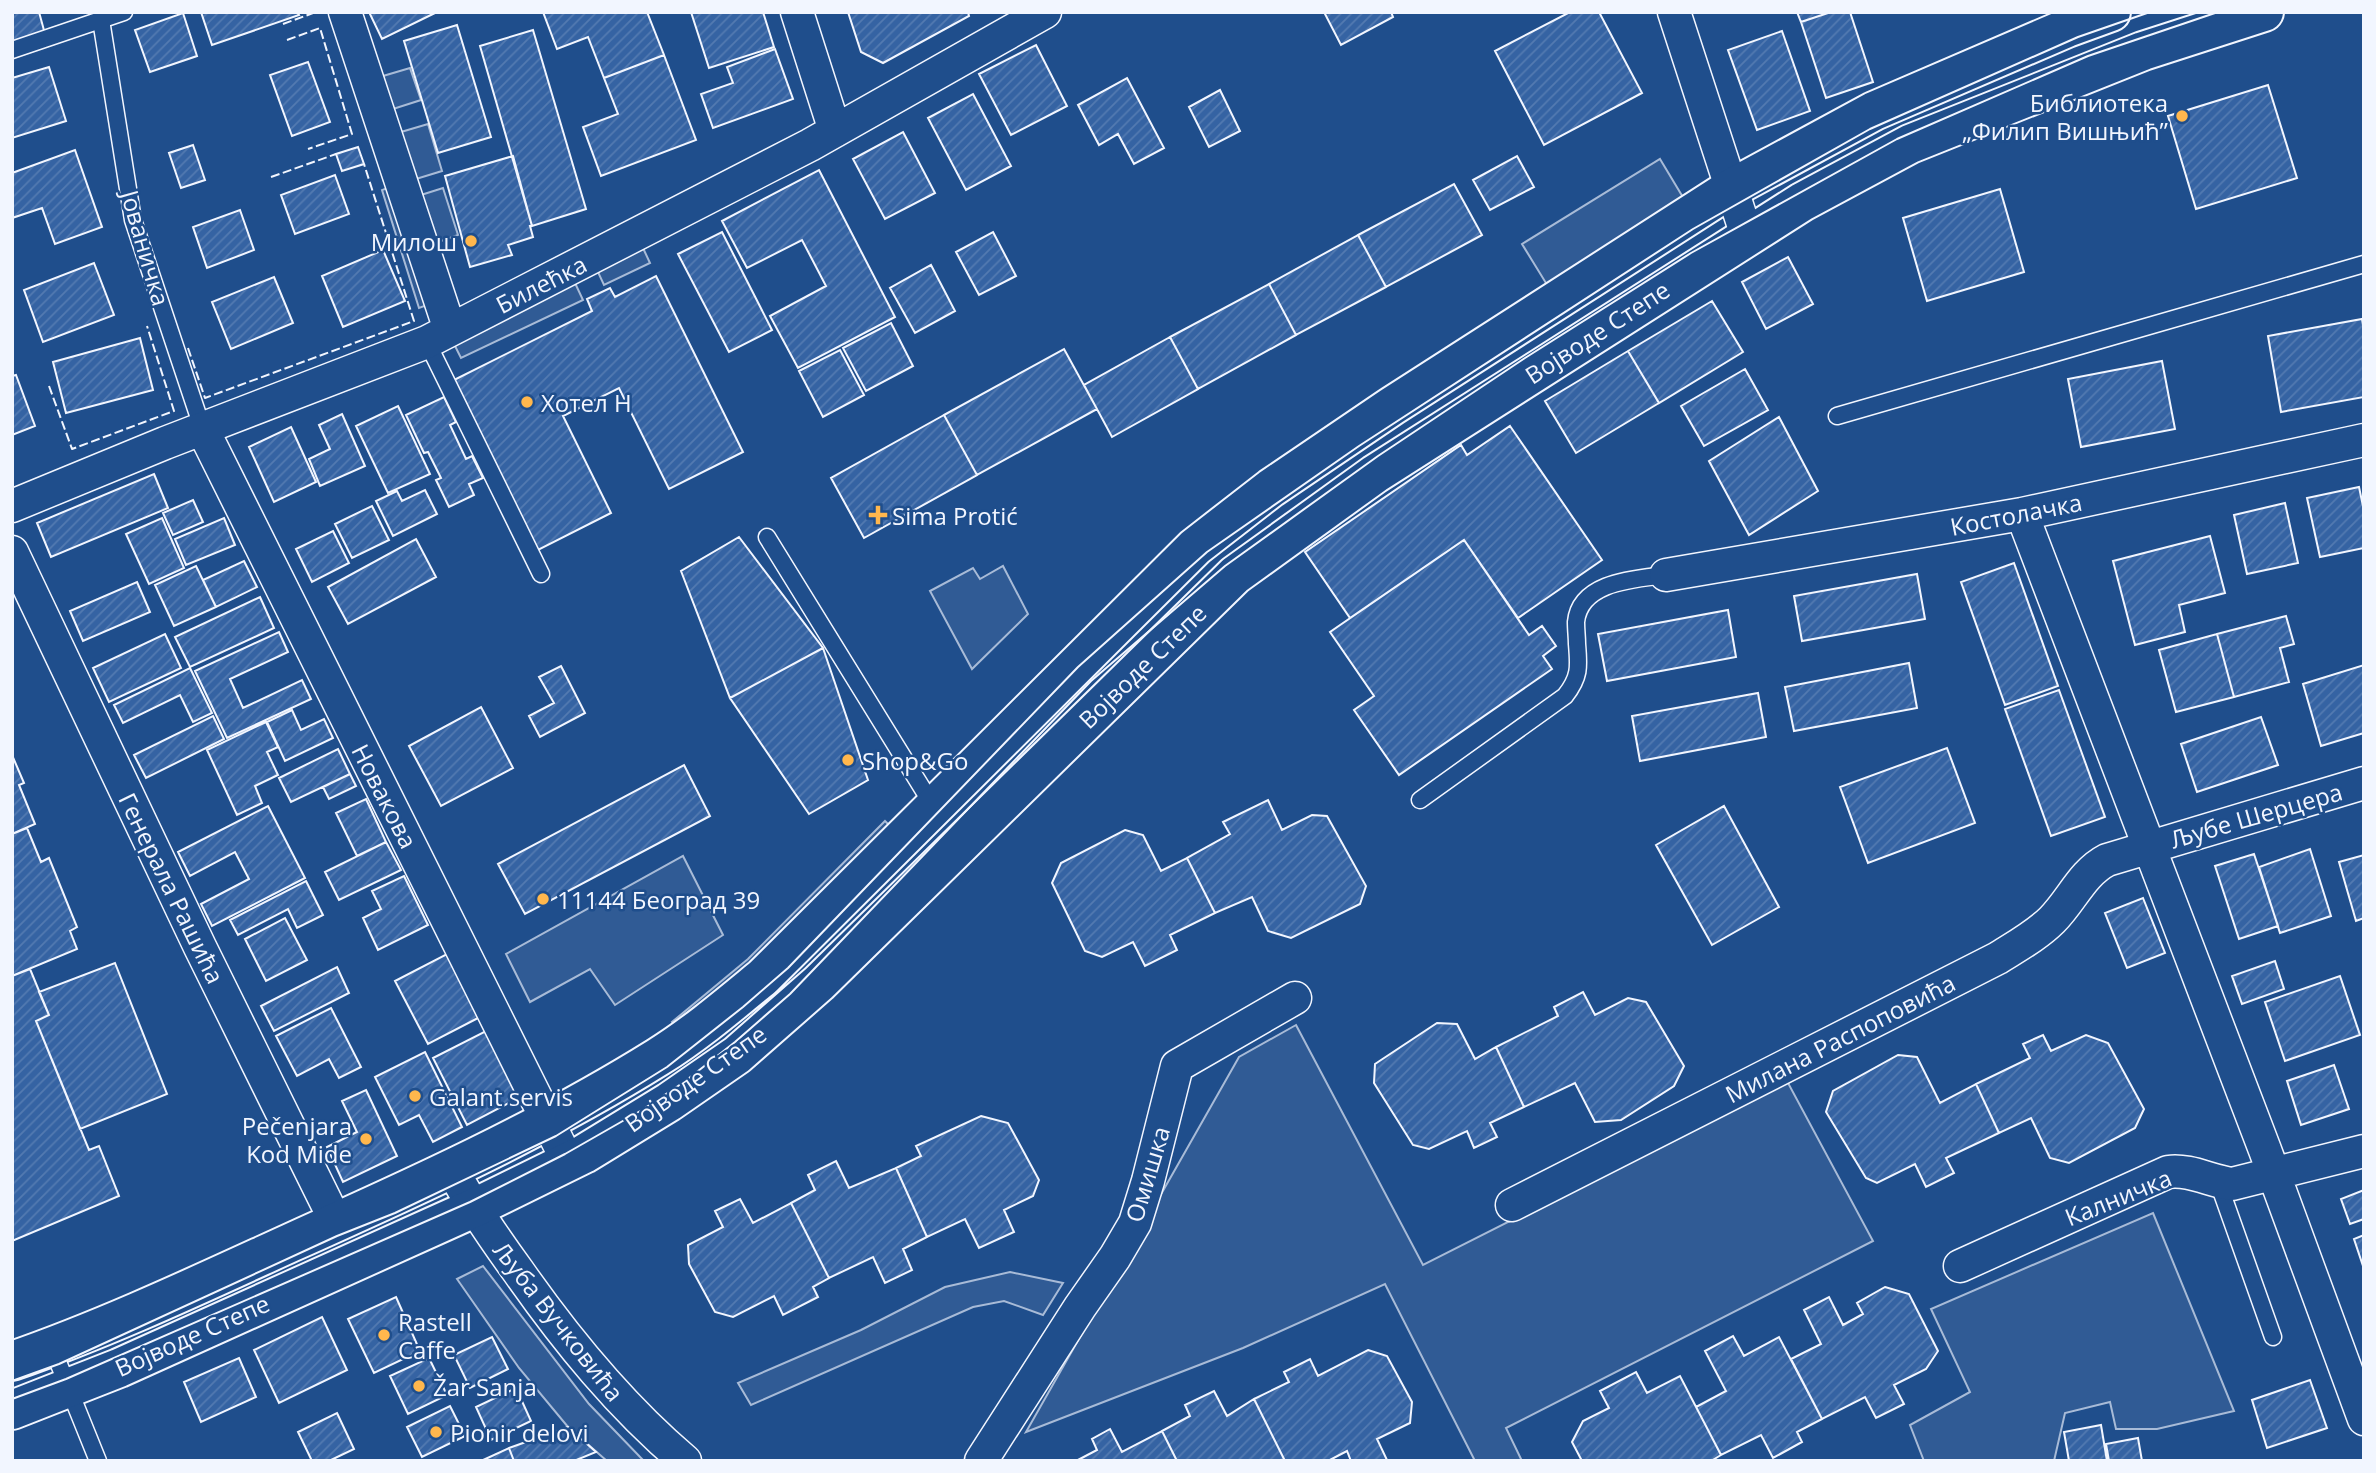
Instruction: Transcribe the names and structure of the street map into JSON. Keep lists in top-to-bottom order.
{
  "streets": {
    "main road": ["Војводе Степе"],
    "street": [
      "Билећка",
      "Костолачка",
      "Новакова",
      "Љубе Шерцера",
      "Генерала Рашића",
      "Милана Распоповића",
      "Омишка",
      "Калничка",
      "Љуба Вучковића"
    ],
    "lane": ["Јованичка"]
  },
  "crossings": [
    ["Јованичка", "Билећка"],
    ["Јованичка", "Новакова"],
    ["Билећка", "Новакова"],
    ["Војводе Степе", "Новакова"],
    ["Војводе Степе", "Генерала Рашића"],
    ["Војводе Степе", "Љуба Вучковића"],
    ["Љубе Шерцера", "Милана Распоповића"]
  ],
  "places": {
    "other": [
      "Библиотека „Филип Вишњић”",
      "Милош",
      "Хотел Н",
      "Shop&Go",
      "11144 Београд 39",
      "Galant servis",
      "Pečenjara Kod Mide",
      "Rastell Caffe",
      "Žar Sanja",
      "Pionir delovi"
    ],
    "health": ["Sima Protić"]
  }
}
